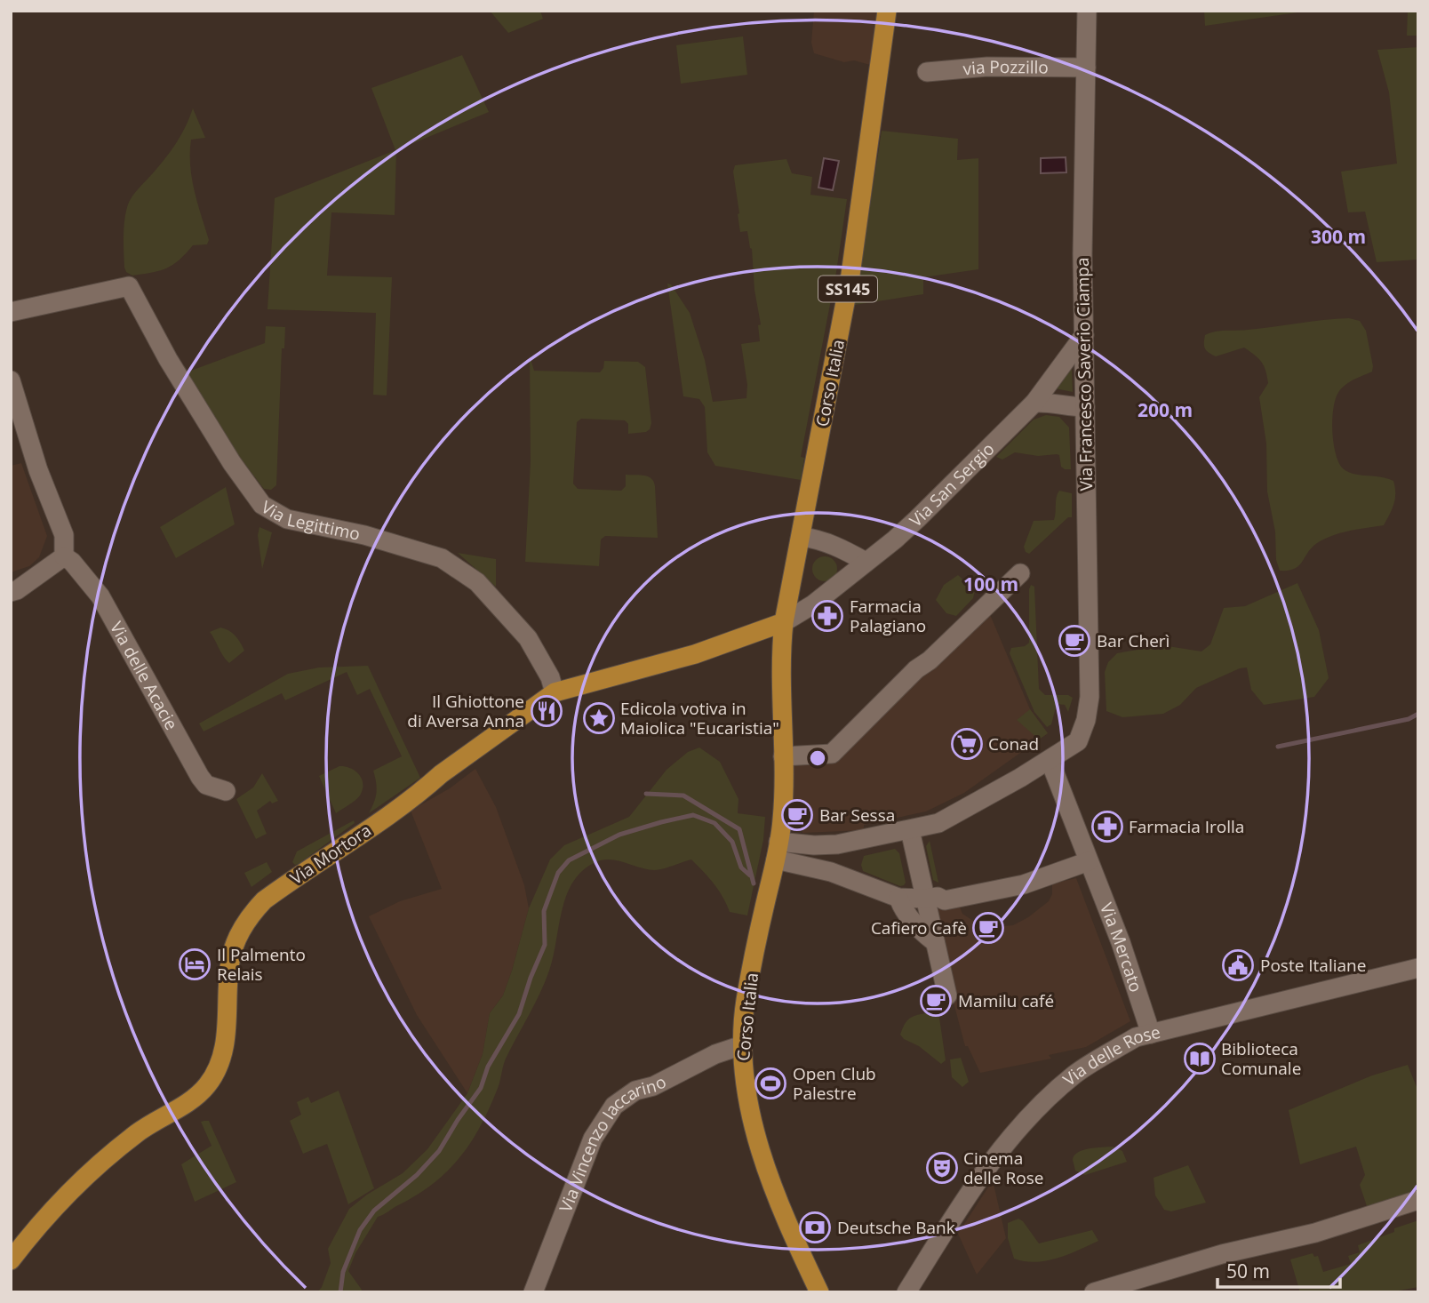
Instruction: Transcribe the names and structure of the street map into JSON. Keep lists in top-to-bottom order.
{
  "streets": {
    "main road": ["SS145", "Corso Italia", "Via Mortora"],
    "street": [
      "via Pozzillo",
      "Via Francesco Saverio Ciampa",
      "Via San Sergio",
      "Via Legittimo",
      "Via delle Acacie",
      "Via Mercato",
      "Via delle Rose",
      "Via Vincenzo Iaccarino"
    ]
  },
  "crossings": [
    ["via Pozzillo", "Via Francesco Saverio Ciampa"],
    ["Via Francesco Saverio Ciampa", "Via San Sergio"],
    ["Via Francesco Saverio Ciampa", "Via Mercato"],
    ["Corso Italia", "Via San Sergio"],
    ["Corso Italia", "Via Mortora"],
    ["Corso Italia", "Via Vincenzo Iaccarino"],
    ["Via San Sergio", "Via Mortora"],
    ["Via Legittimo", "Via Mortora"],
    ["Via Mercato", "Via delle Rose"]
  ],
  "places": {
    "pharmacy": ["Farmacia Palagiano", "Farmacia Irolla"],
    "cafe": [
      "Bar Cherì",
      "Bar Sessa",
      "Cafiero Cafè",
      "Mamilu café"
    ],
    "restaurant": ["Il Ghiottone di Aversa Anna"],
    "place": ["Edicola votiva in Maiolica \"Eucaristia\""],
    "supermarket": ["Conad"],
    "hotel": ["Il Palmento Relais"],
    "public building": ["Poste Italiane"],
    "library": ["Biblioteca Comunale"],
    "sports": ["Open Club Palestre"],
    "theatre": ["Cinema delle Rose"],
    "bank": ["Deutsche Bank"]
  },
  "scale_bar": "50 m",
  "rings": ["300 m", "200 m", "100 m"]
}
